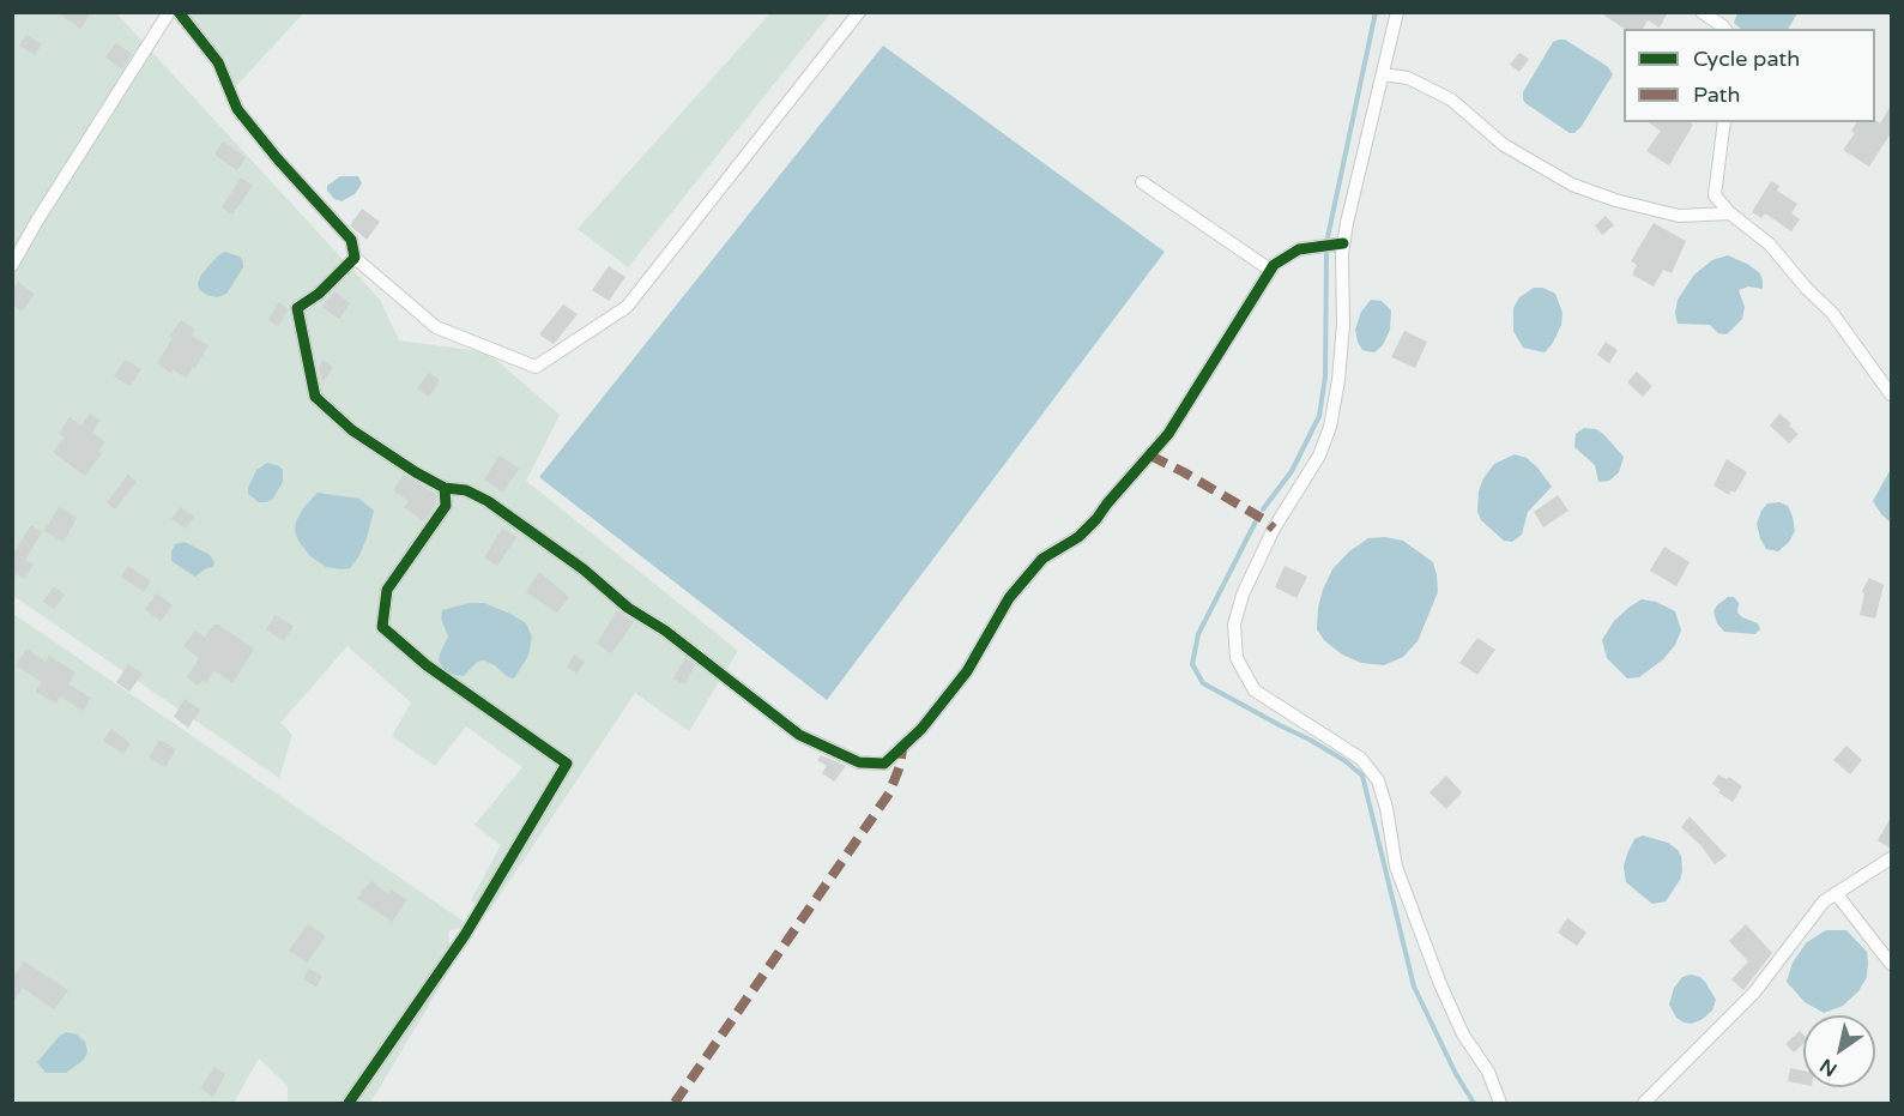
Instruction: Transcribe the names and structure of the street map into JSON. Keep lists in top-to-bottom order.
{
  "legend": ["Cycle path", "Path"],
  "north": "bottom left"
}
